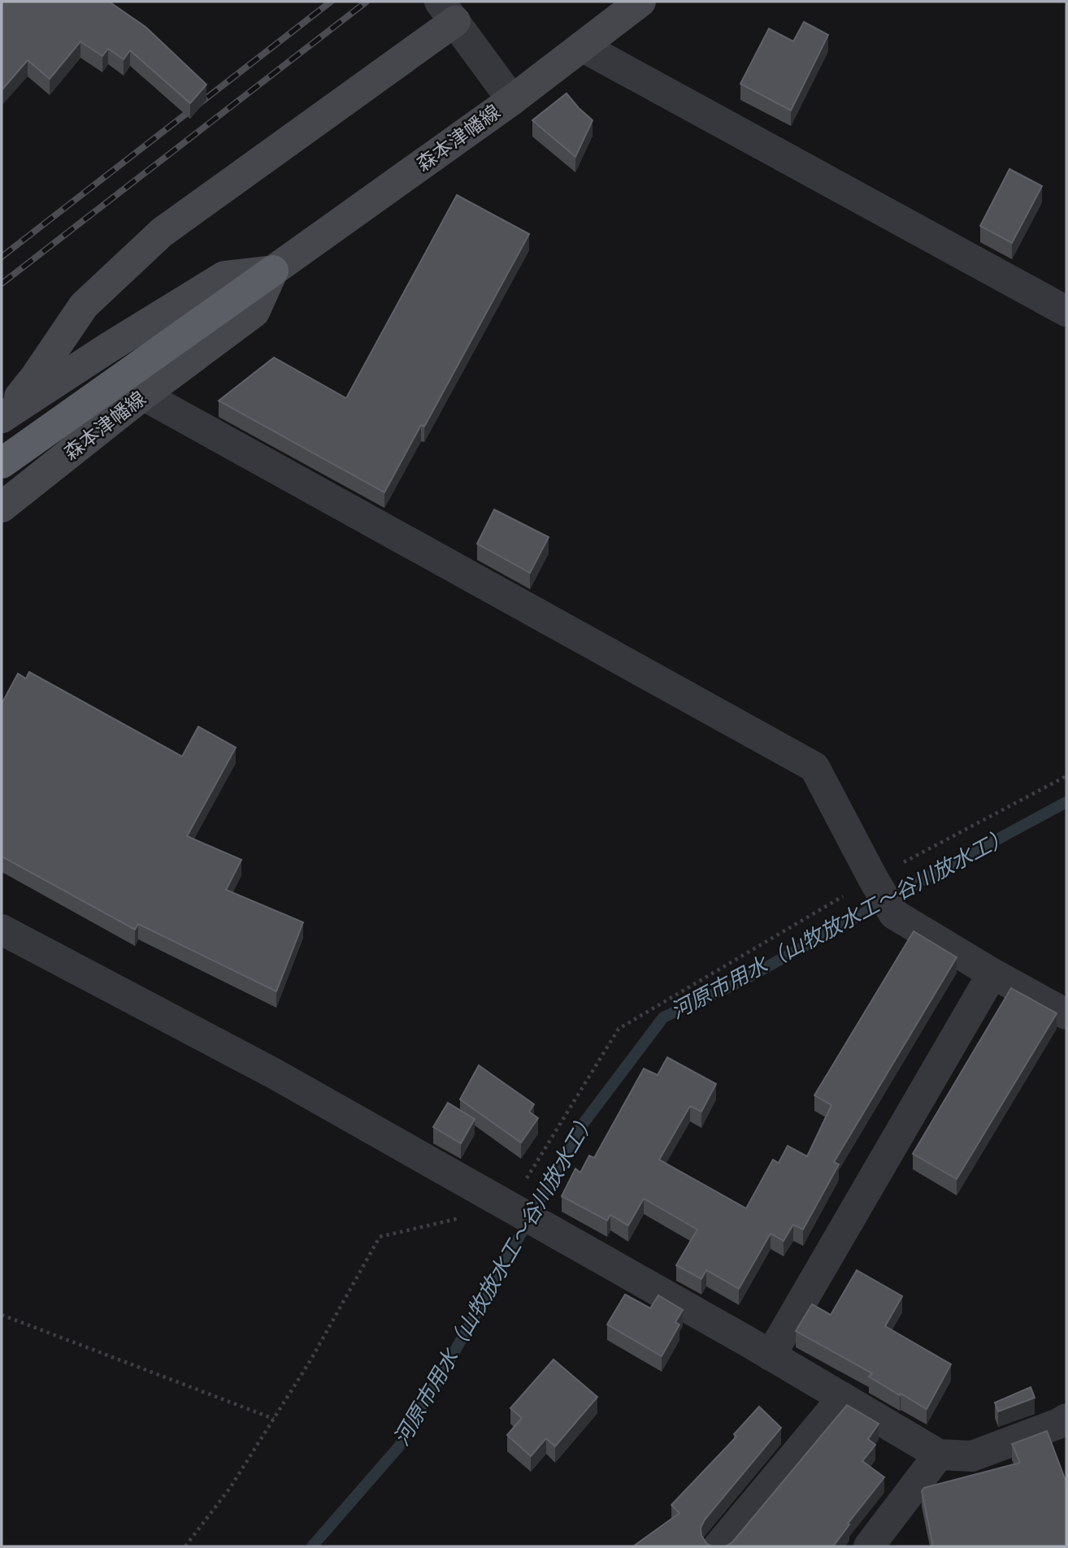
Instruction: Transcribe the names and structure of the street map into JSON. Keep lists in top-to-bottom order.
{
  "streets": {
    "main road": ["森本津幡線"]
  },
  "water": ["河原市用水（山牧放水工～谷川放水工）"]
}
